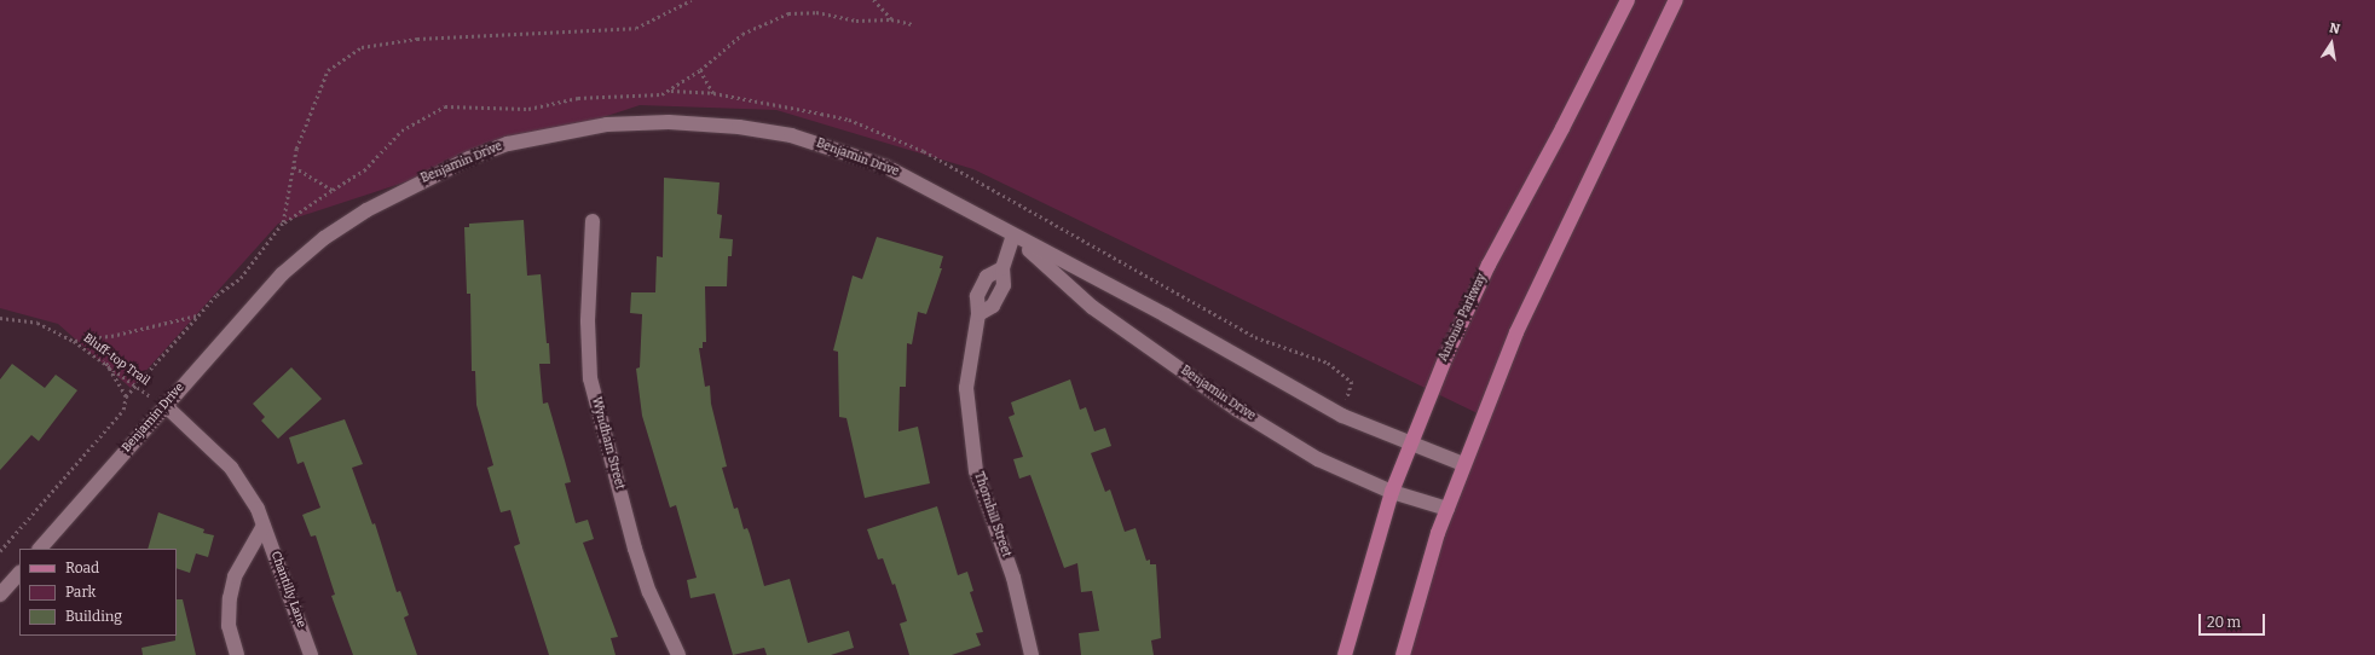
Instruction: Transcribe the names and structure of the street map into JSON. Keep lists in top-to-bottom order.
{
  "streets": {
    "main road": [
      "Benjamin Drive",
      "Antonio Parkway",
      "Wyndham Street",
      "Thornhill Street",
      "Chantilly Lane"
    ],
    "path": ["Bluff-top Trail"]
  },
  "crossings": [
    ["Benjamin Drive", "Antonio Parkway"],
    ["Benjamin Drive", "Bluff-top Trail"],
    ["Benjamin Drive", "Thornhill Street"],
    ["Benjamin Drive", "Chantilly Lane"],
    ["Bluff-top Trail", "Chantilly Lane"]
  ],
  "legend": ["Road", "Park", "Building"],
  "scale_bar": "20 m",
  "north": "top"
}
